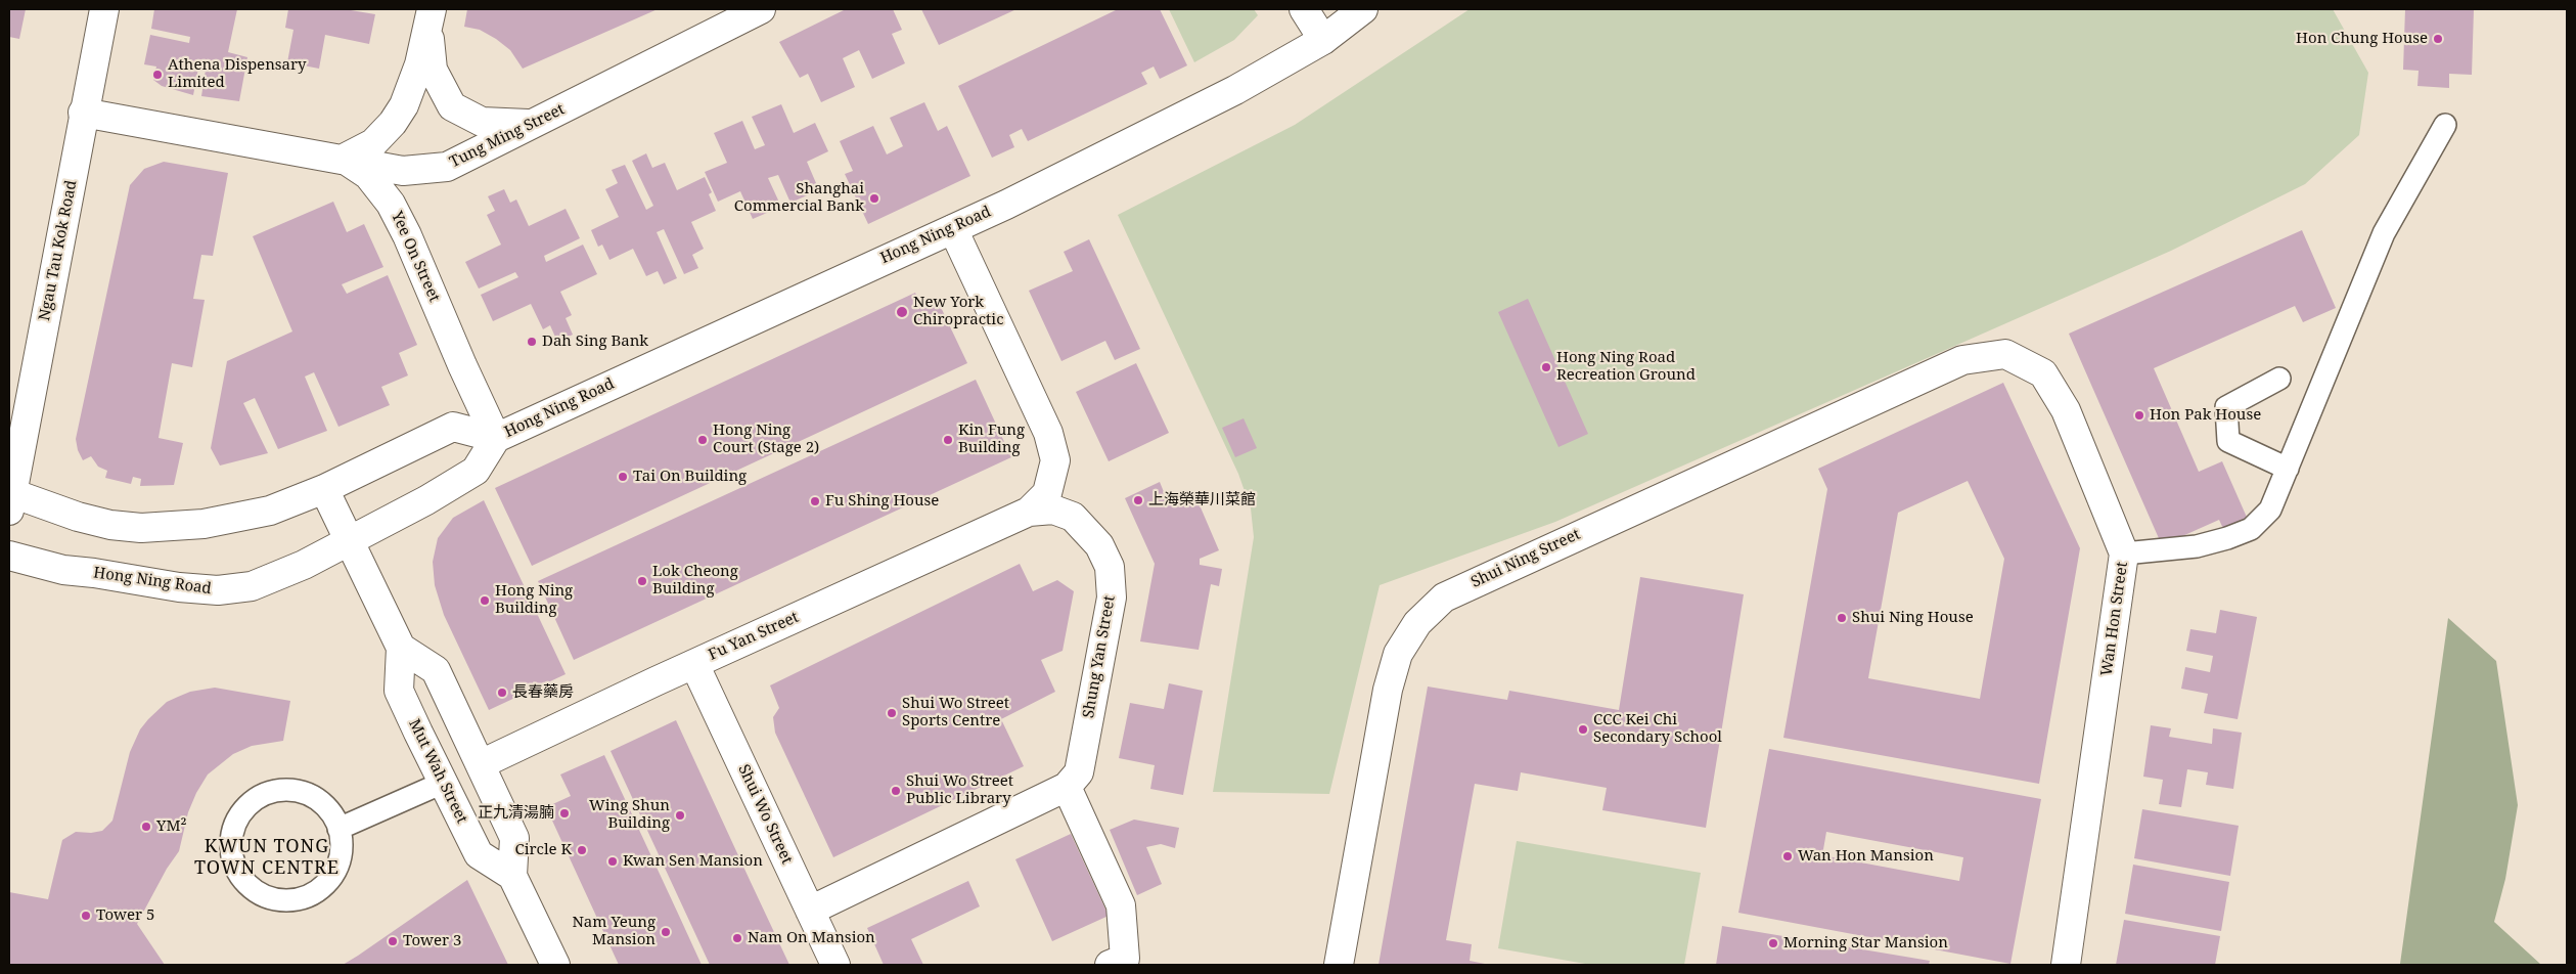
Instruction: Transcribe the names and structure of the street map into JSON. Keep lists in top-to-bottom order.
{
  "streets": {
    "street": [
      "Tung Ming Street",
      "Hong Ning Road",
      "Ngau Tau Kok Road",
      "Yee On Street",
      "Shui Ning Street",
      "Wan Hon Street",
      "Fu Yan Street",
      "Shung Yan Street",
      "Mut Wah Street",
      "Shui Wo Street"
    ]
  },
  "crossings": [
    ["Tung Ming Street", "Ngau Tau Kok Road"],
    ["Tung Ming Street", "Yee On Street"],
    ["Hong Ning Road", "Ngau Tau Kok Road"],
    ["Hong Ning Road", "Yee On Street"],
    ["Hong Ning Road", "Mut Wah Street"],
    ["Shui Ning Street", "Wan Hon Street"],
    ["Fu Yan Street", "Shung Yan Street"],
    ["Fu Yan Street", "Shui Wo Street"]
  ],
  "districts": ["KWUN TONG TOWN CENTRE"],
  "places": [
    "Hon Chung House",
    "Athena Dispensary Limited",
    "Shanghai Commercial Bank",
    "New York Chiropractic",
    "Dah Sing Bank",
    "Hong Ning Road Recreation Ground",
    "Hon Pak House",
    "Hong Ning Court (Stage 2)",
    "Kin Fung Building",
    "Tai On Building",
    "上海榮華川菜館",
    "Fu Shing House",
    "Lok Cheong Building",
    "Hong Ning Building",
    "Shui Ning House",
    "長春藥房",
    "Shui Wo Street Sports Centre",
    "CCC Kei Chi Secondary School",
    "Shui Wo Street Public Library",
    "正九清湯腩",
    "Wing Shun Building",
    "YM²",
    "Circle K",
    "Wan Hon Mansion",
    "Kwan Sen Mansion",
    "Tower 5",
    "Nam Yeung Mansion",
    "Nam On Mansion",
    "Tower 3",
    "Morning Star Mansion"
  ]
}
